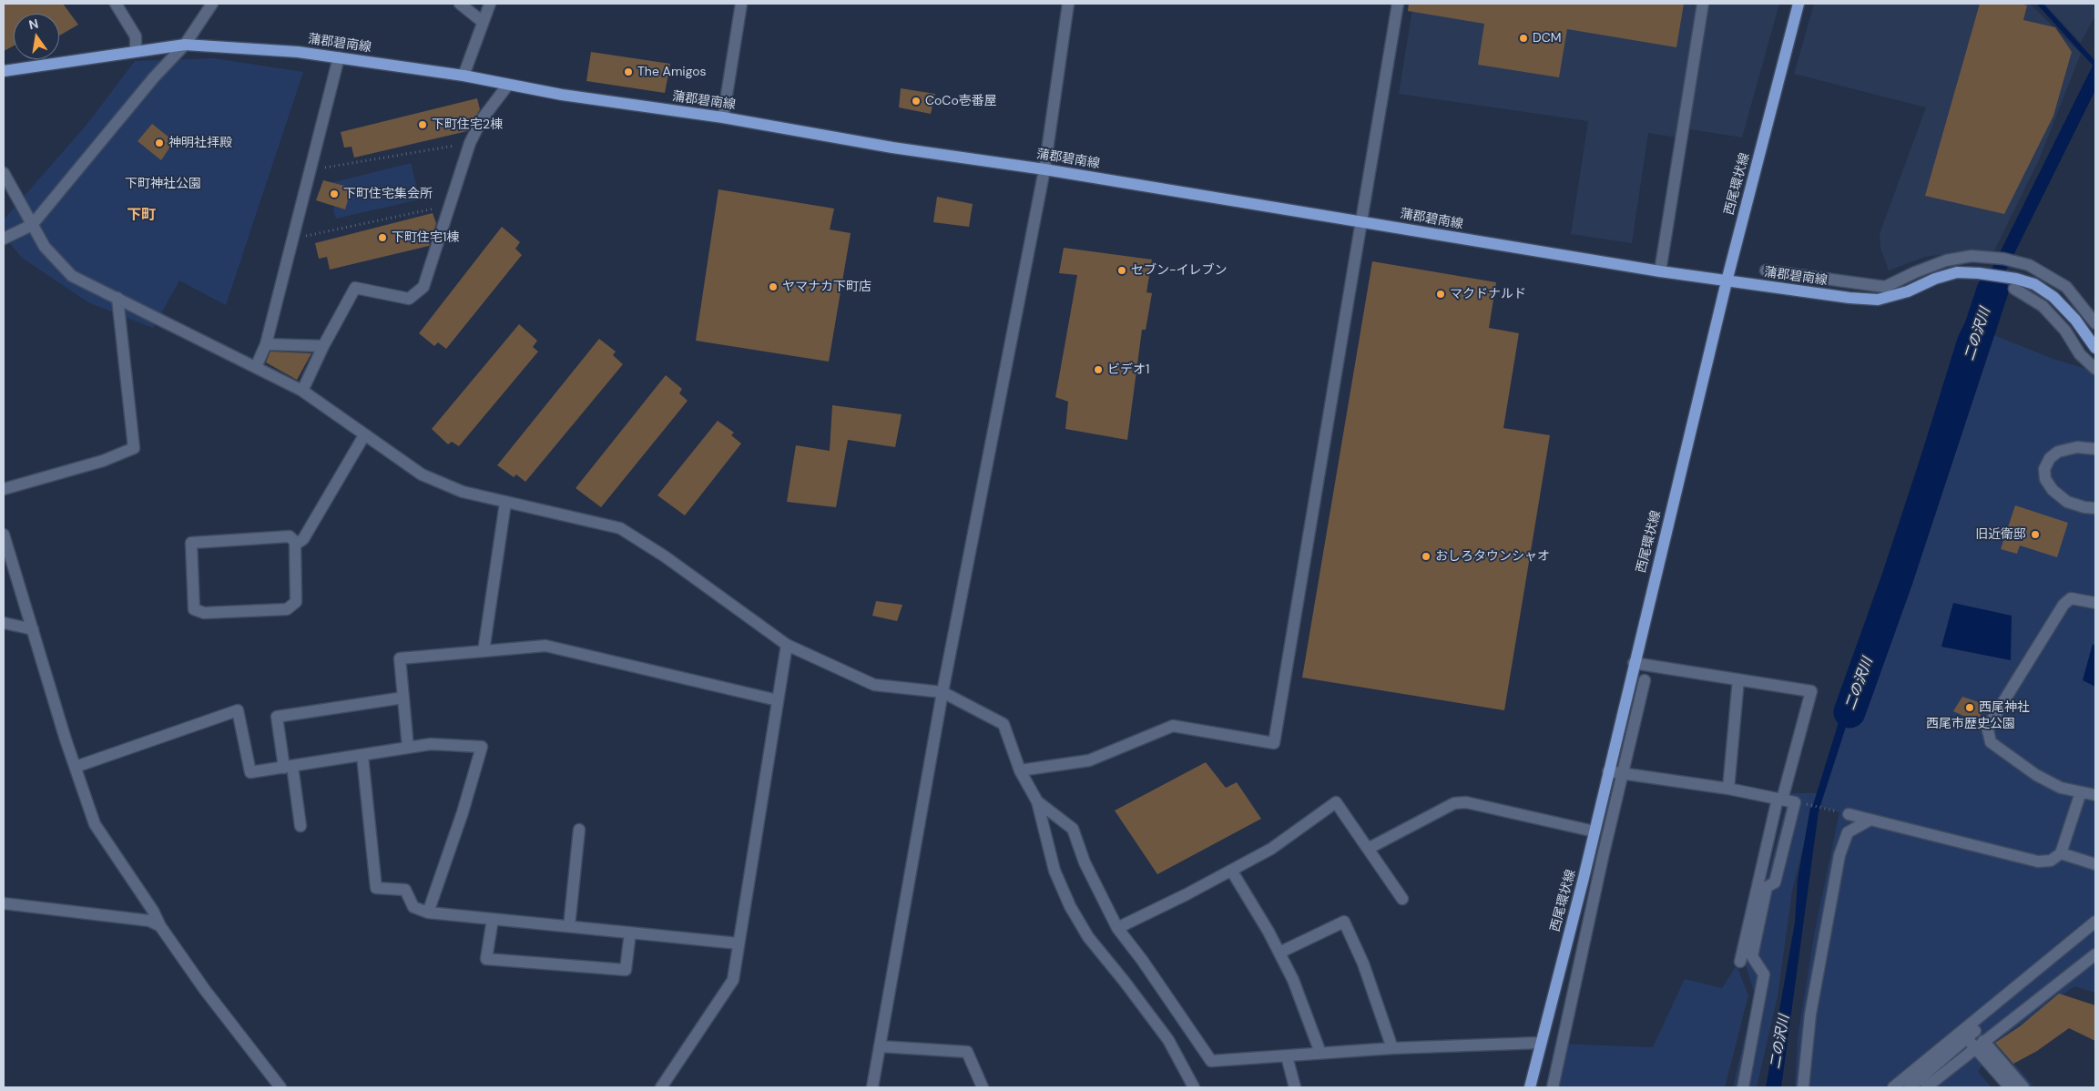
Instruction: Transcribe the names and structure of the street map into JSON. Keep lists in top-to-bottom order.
{
  "streets": {
    "main road": ["蒲郡碧南線", "西尾環状線"]
  },
  "crossings": [
    ["蒲郡碧南線", "西尾環状線"]
  ],
  "districts": ["下町"],
  "water": ["二の沢川"],
  "parks": ["下町神社公園", "西尾市歴史公園"],
  "places": [
    "DCM",
    "The Amigos",
    "CoCo壱番屋",
    "下町住宅2棟",
    "神明社拝殿",
    "下町住宅集会所",
    "下町住宅1棟",
    "セブン-イレブン",
    "ヤマナカ下町店",
    "マクドナルド",
    "ビデオ1",
    "旧近衛邸",
    "おしろタウンシャオ",
    "西尾神社"
  ],
  "north": "top"
}
